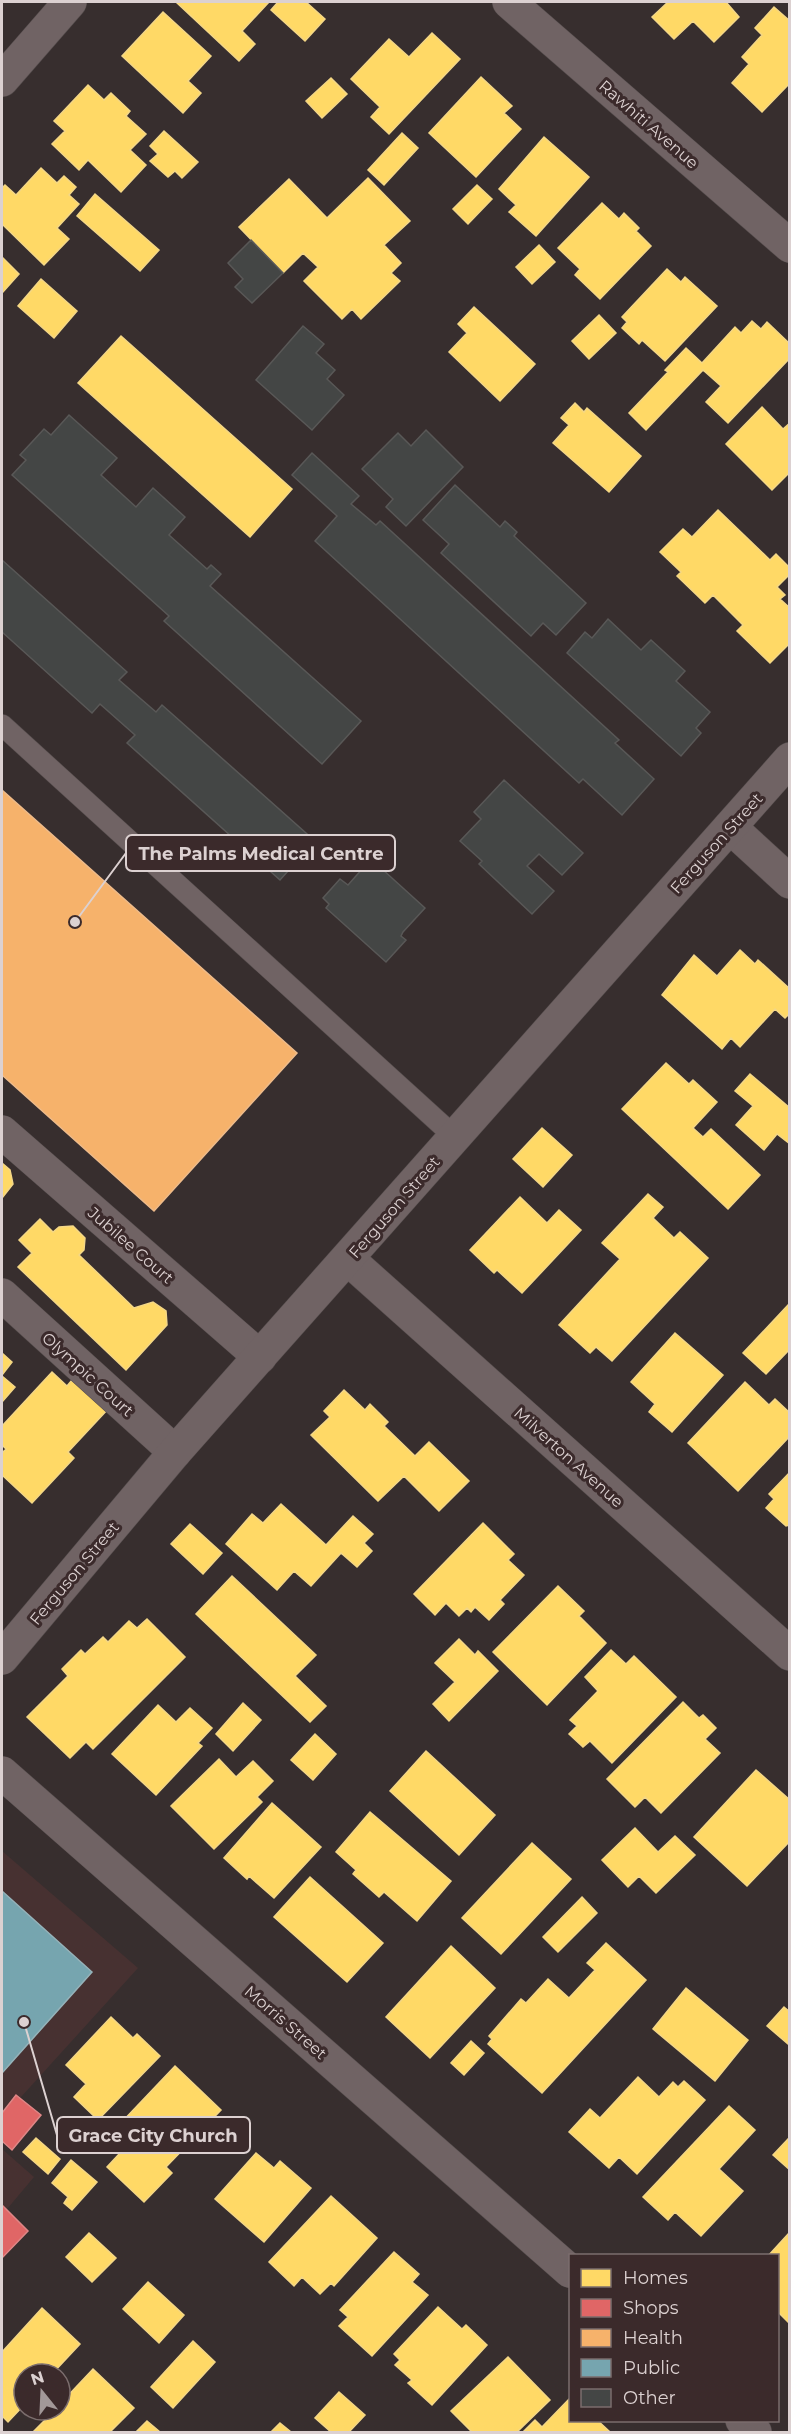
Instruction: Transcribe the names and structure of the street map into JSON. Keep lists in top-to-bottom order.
{
  "streets": {
    "street": [
      "Rawhiti Avenue",
      "Ferguson Street",
      "Jubilee Court",
      "Olympic Court",
      "Milverton Avenue",
      "Morris Street"
    ]
  },
  "crossings": [
    ["Ferguson Street", "Jubilee Court"],
    ["Ferguson Street", "Olympic Court"],
    ["Ferguson Street", "Milverton Avenue"]
  ],
  "places": ["The Palms Medical Centre", "Grace City Church"],
  "legend": [
    "Homes",
    "Shops",
    "Health",
    "Public",
    "Other"
  ],
  "north": "top"
}
